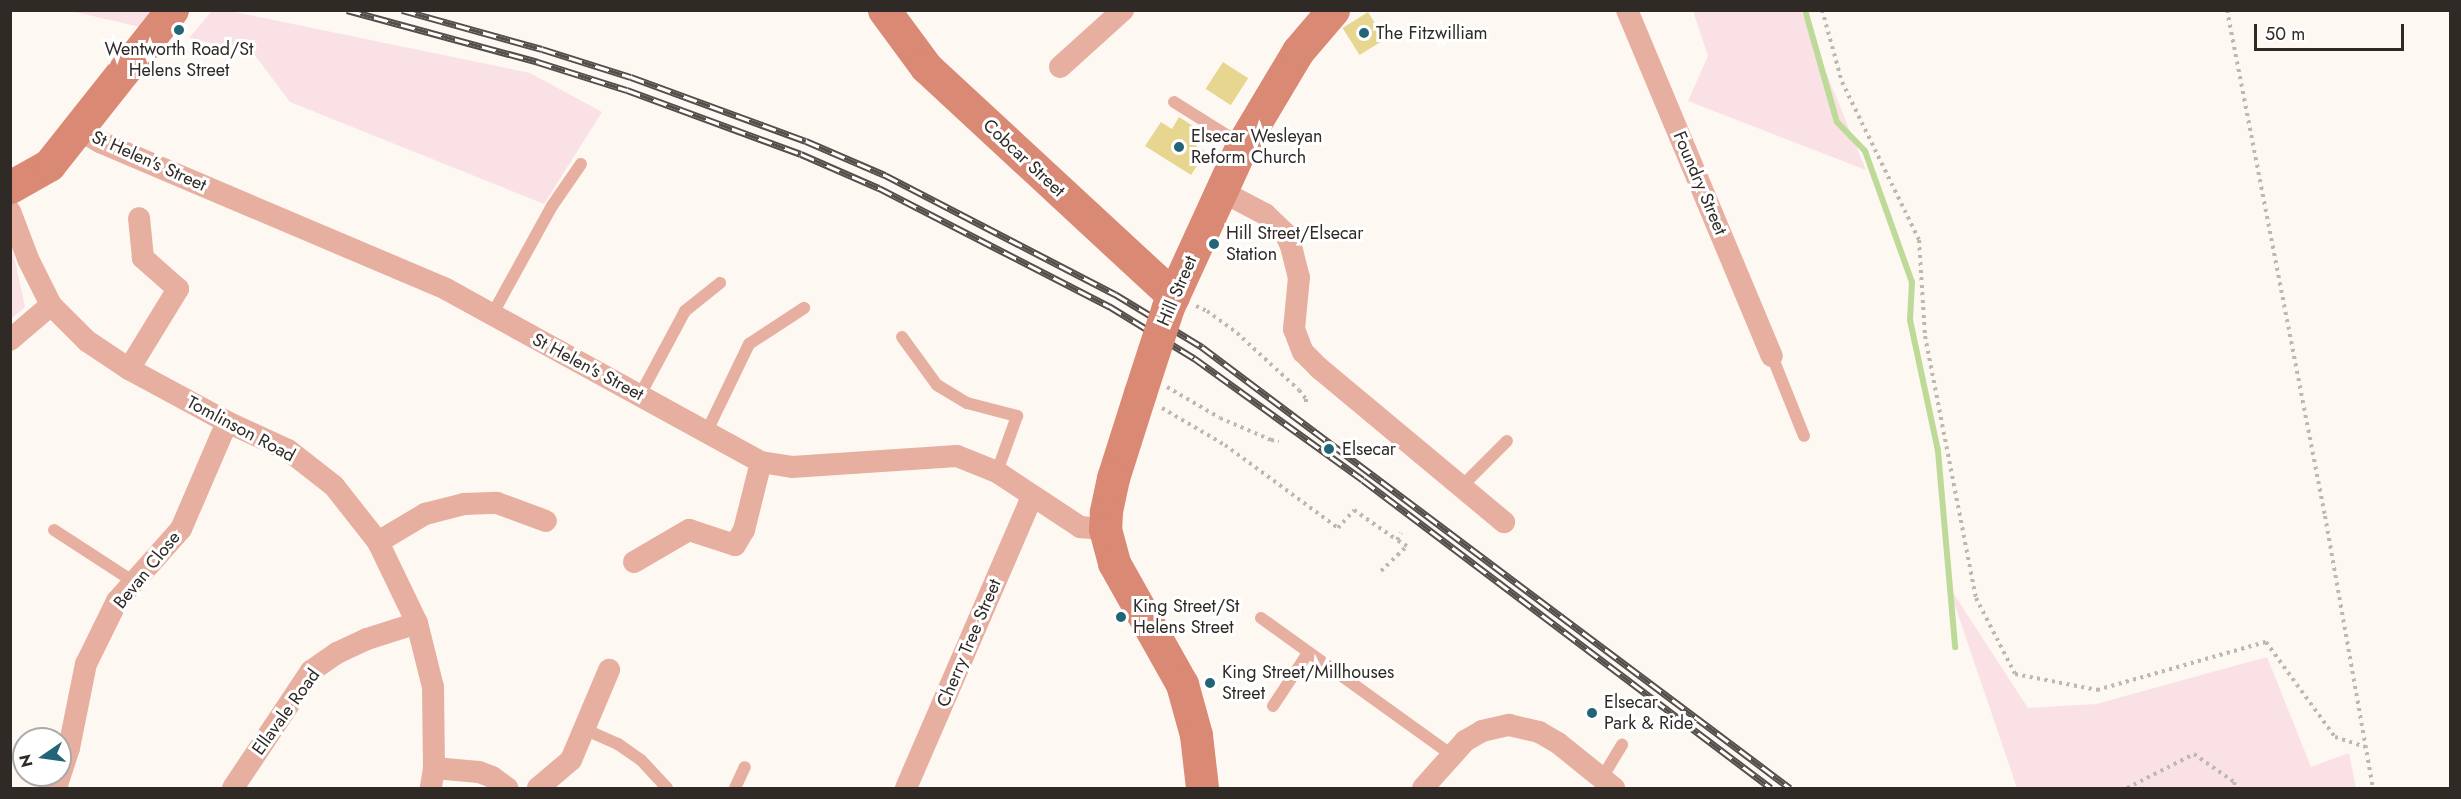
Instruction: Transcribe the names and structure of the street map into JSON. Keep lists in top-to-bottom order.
{
  "streets": {
    "main road": ["Cobcar Street", "Hill Street"],
    "street": [
      "St Helen's Street",
      "Foundry Street",
      "Tomlinson Road",
      "Bevan Close",
      "Cherry Tree Street",
      "Ellavale Road"
    ]
  },
  "crossings": [
    ["Cobcar Street", "Hill Street"],
    ["St Helen's Street", "Hill Street"],
    ["St Helen's Street", "Cherry Tree Street"],
    ["Tomlinson Road", "Bevan Close"],
    ["Tomlinson Road", "Ellavale Road"]
  ],
  "places": [
    "Wentworth Road/St Helens Street",
    "The Fitzwilliam",
    "Elsecar Wesleyan Reform Church",
    "Hill Street/Elsecar Station",
    "Elsecar",
    "King Street/St Helens Street",
    "King Street/Millhouses Street",
    "Elsecar Park & Ride"
  ],
  "scale_bar": "50 m",
  "north": "left"
}
